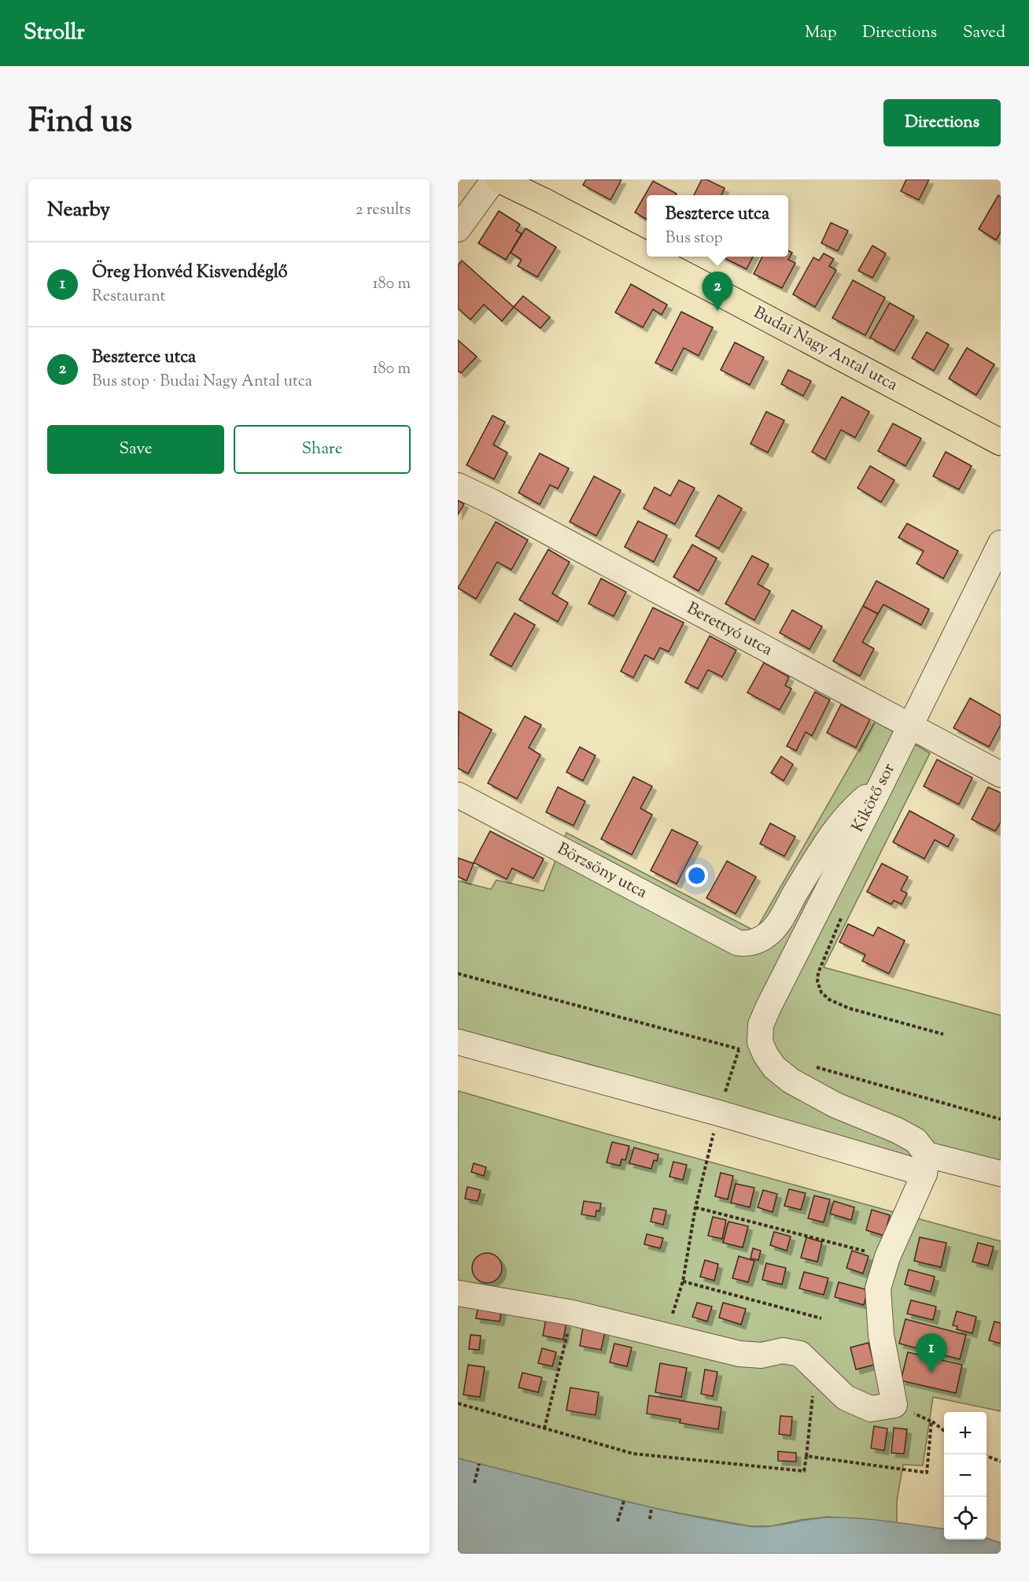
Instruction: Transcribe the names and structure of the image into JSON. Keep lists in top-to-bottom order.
{
  "streets": {
    "main road": ["Budai Nagy Antal utca"],
    "street": ["Berettyó utca", "Kikötő sor", "Börzsöny utca"]
  },
  "crossings": [
    ["Berettyó utca", "Kikötő sor"],
    ["Kikötő sor", "Börzsöny utca"]
  ],
  "page": {
    "header": "Strollr",
    "nav": ["Map", "Directions", "Saved"],
    "title": "Find us",
    "buttons": [
      "Directions",
      ["Save", "Share"]
    ],
    "heading": ["Nearby", "2 results"],
    "popup": ["Beszterce utca", "Bus stop"],
    "list": [
      {
        "mark": "1",
        "name": "Öreg Honvéd Kisvendéglő",
        "note": "Restaurant",
        "value": "180 m"
      },
      {
        "mark": "2",
        "name": "Beszterce utca",
        "note": "Bus stop · Budai Nagy Antal utca",
        "value": "180 m"
      }
    ],
    "pins": ["2", "1"],
    "map_buttons": ["+", "−"]
  }
}
